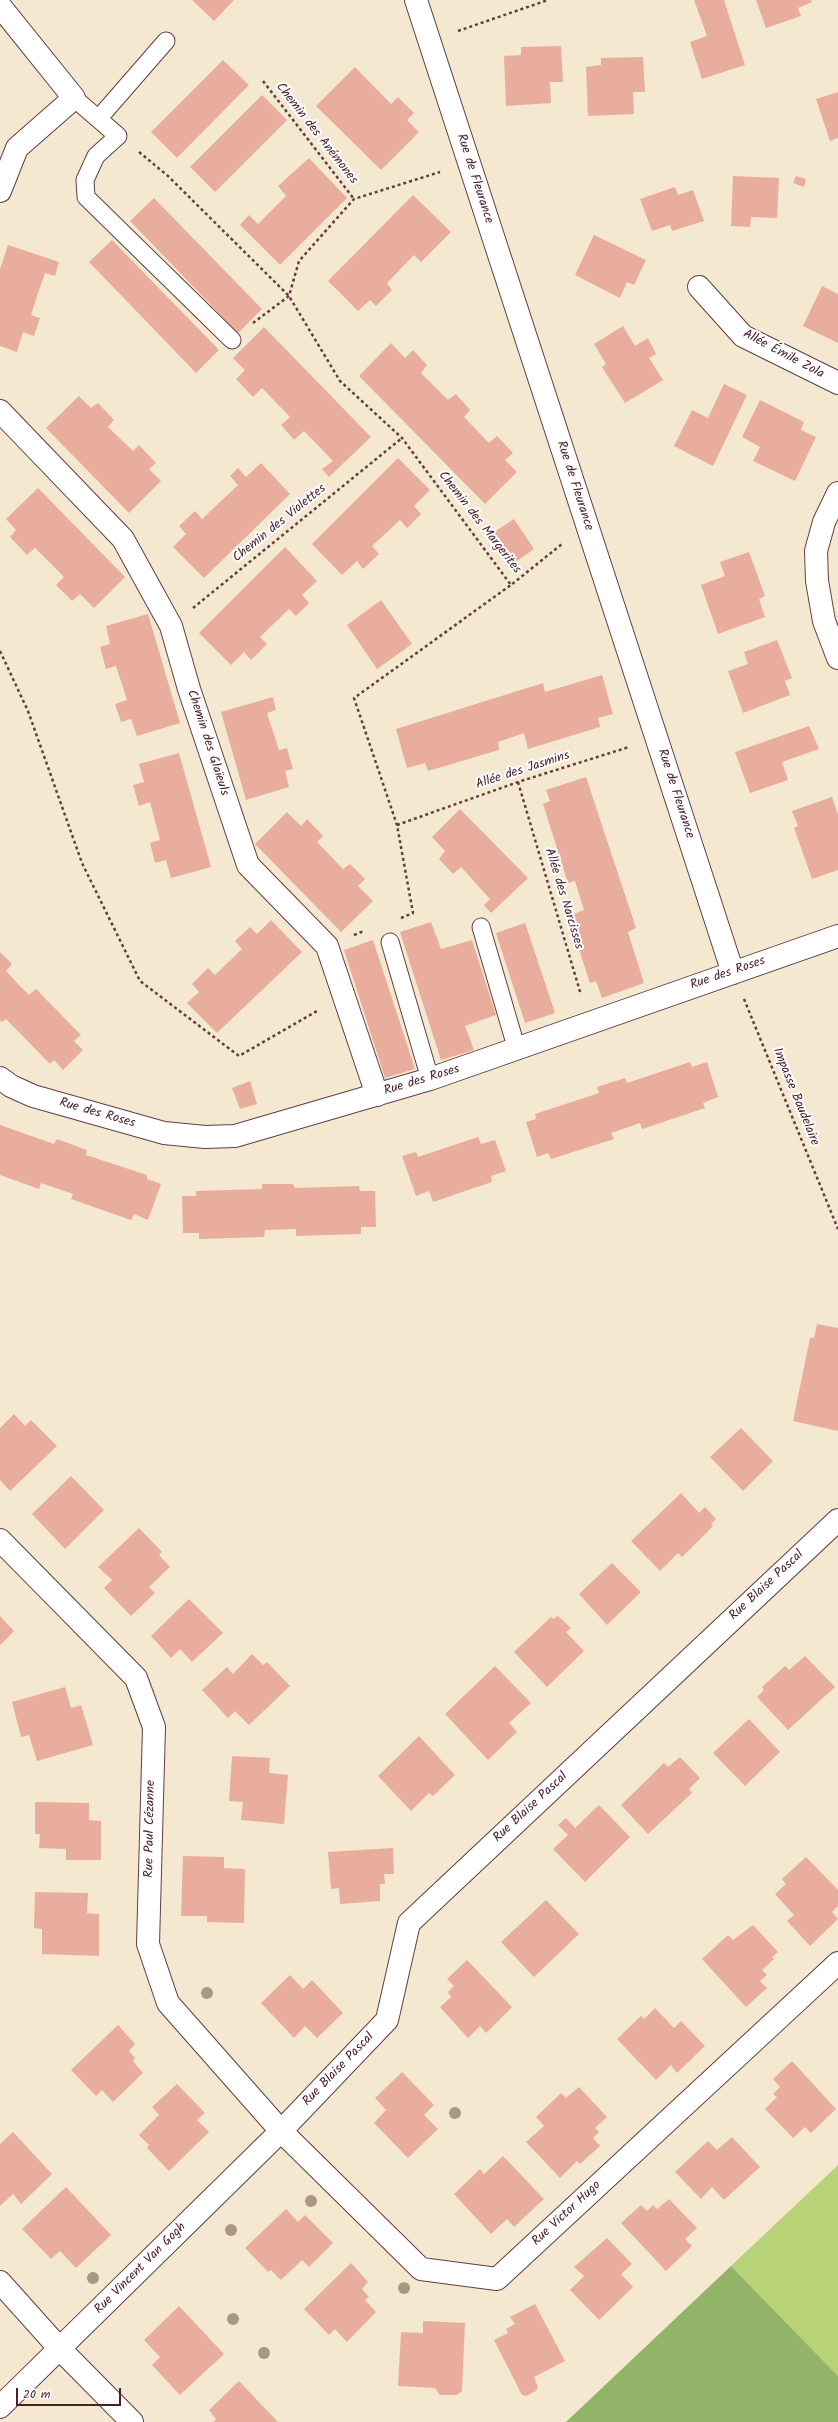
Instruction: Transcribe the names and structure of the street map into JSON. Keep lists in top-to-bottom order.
{
  "streets": {
    "street": [
      "Rue de Fleurance",
      "Allée Émile Zola",
      "Chemin des Glaïeuls",
      "Rue des Roses",
      "Rue Blaise Pascal",
      "Rue Paul Cézanne",
      "Rue Victor Hugo",
      "Rue Vincent Van Gogh"
    ],
    "path": [
      "Chemin des Anémones",
      "Chemin des Margerites",
      "Chemin des Violettes",
      "Allée des Jasmins",
      "Allée des Narcisses",
      "Impasse Baudelaire"
    ]
  },
  "crossings": [
    ["Rue de Fleurance", "Chemin des Margerites"],
    ["Rue de Fleurance", "Allée des Jasmins"],
    ["Rue de Fleurance", "Rue des Roses"],
    ["Rue de Fleurance", "Impasse Baudelaire"],
    ["Chemin des Margerites", "Chemin des Violettes"],
    ["Chemin des Violettes", "Chemin des Glaïeuls"],
    ["Chemin des Glaïeuls", "Rue des Roses"],
    ["Allée des Jasmins", "Allée des Narcisses"],
    ["Allée des Narcisses", "Rue des Roses"],
    ["Rue des Roses", "Impasse Baudelaire"],
    ["Rue Blaise Pascal", "Rue Paul Cézanne"],
    ["Rue Blaise Pascal", "Rue Victor Hugo"],
    ["Rue Blaise Pascal", "Rue Vincent Van Gogh"],
    ["Rue Paul Cézanne", "Rue Victor Hugo"],
    ["Rue Paul Cézanne", "Rue Vincent Van Gogh"],
    ["Rue Victor Hugo", "Rue Vincent Van Gogh"]
  ],
  "scale_bar": "20 m"
}
